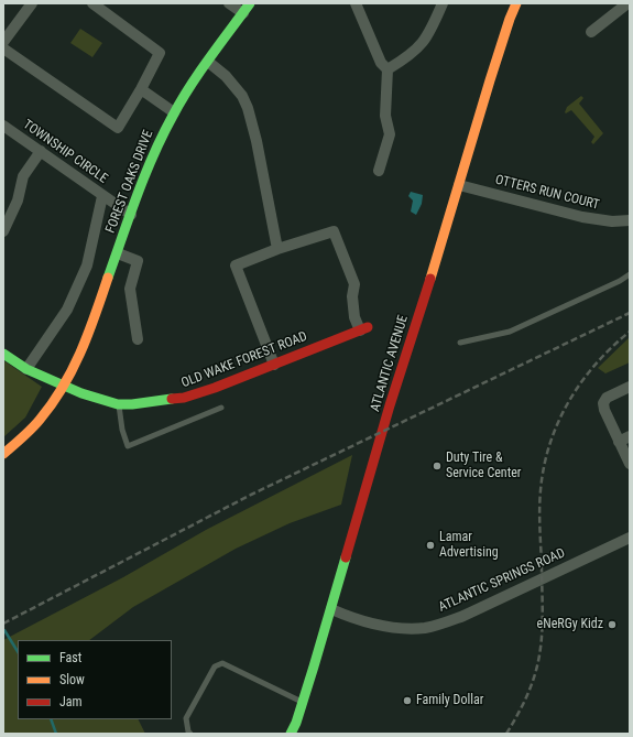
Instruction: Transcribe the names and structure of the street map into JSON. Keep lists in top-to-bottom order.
{
  "streets": {
    "street": [
      "TOWNSHIP CIRCLE",
      "FOREST OAKS DRIVE",
      "OTTERS RUN COURT",
      "OLD WAKE FOREST ROAD",
      "ATLANTIC AVENUE",
      "ATLANTIC SPRINGS ROAD"
    ]
  },
  "crossings": [
    ["TOWNSHIP CIRCLE", "FOREST OAKS DRIVE"],
    ["FOREST OAKS DRIVE", "OLD WAKE FOREST ROAD"],
    ["OTTERS RUN COURT", "ATLANTIC AVENUE"],
    ["ATLANTIC AVENUE", "ATLANTIC SPRINGS ROAD"]
  ],
  "places": [
    "Duty Tire & Service Center",
    "Lamar Advertising",
    "eNeRGy Kidz",
    "Family Dollar"
  ],
  "legend": ["Fast", "Slow", "Jam"]
}
